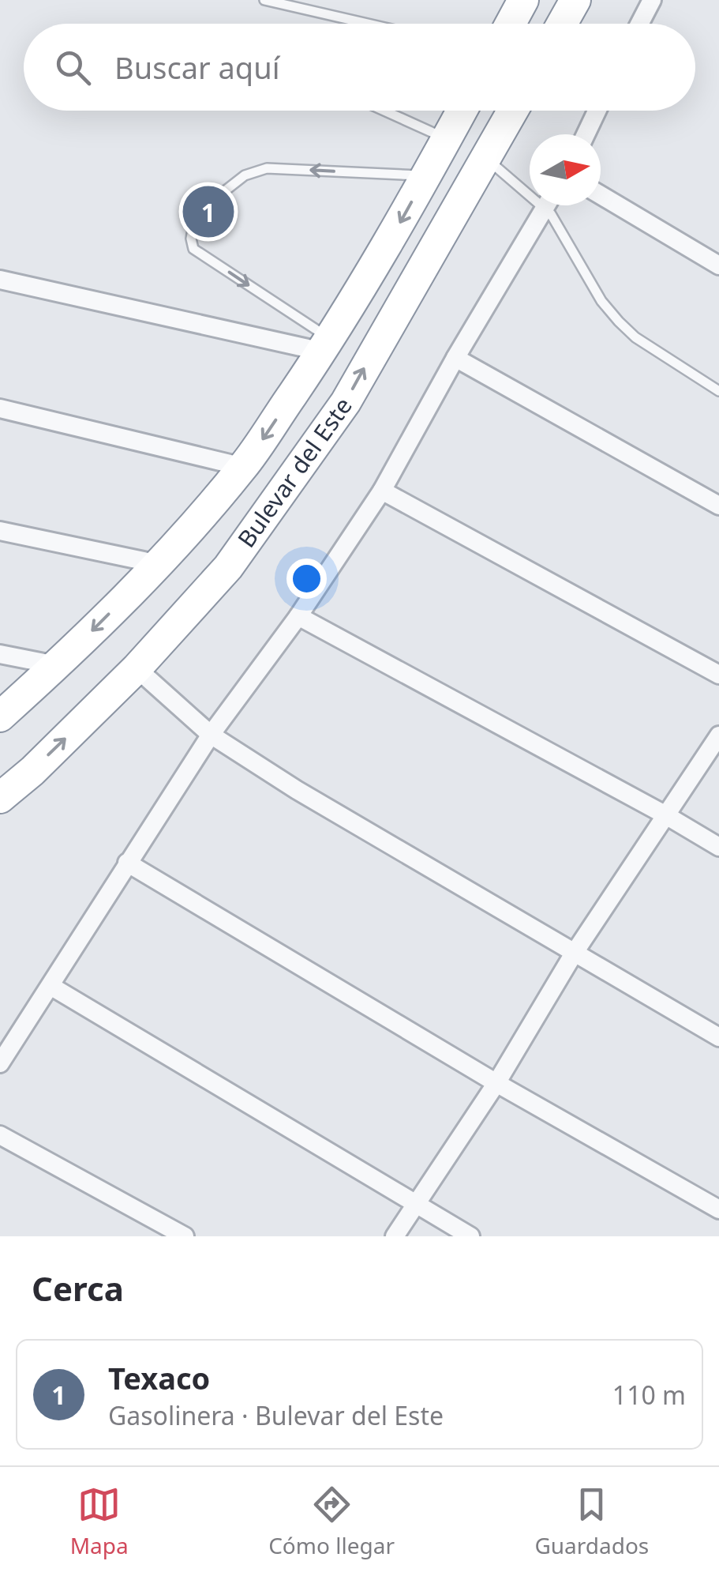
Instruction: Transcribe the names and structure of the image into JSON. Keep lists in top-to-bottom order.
{
  "streets": {
    "highway": ["Bulevar del Este"]
  },
  "north": "right",
  "page": {
    "search": "Buscar aquí",
    "pins": "1",
    "heading": "Cerca",
    "list": [
      {
        "mark": "1",
        "name": "Texaco",
        "note": "Gasolinera · Bulevar del Este",
        "value": "110 m"
      }
    ],
    "nav": ["Mapa", "Cómo llegar", "Guardados"]
  }
}
